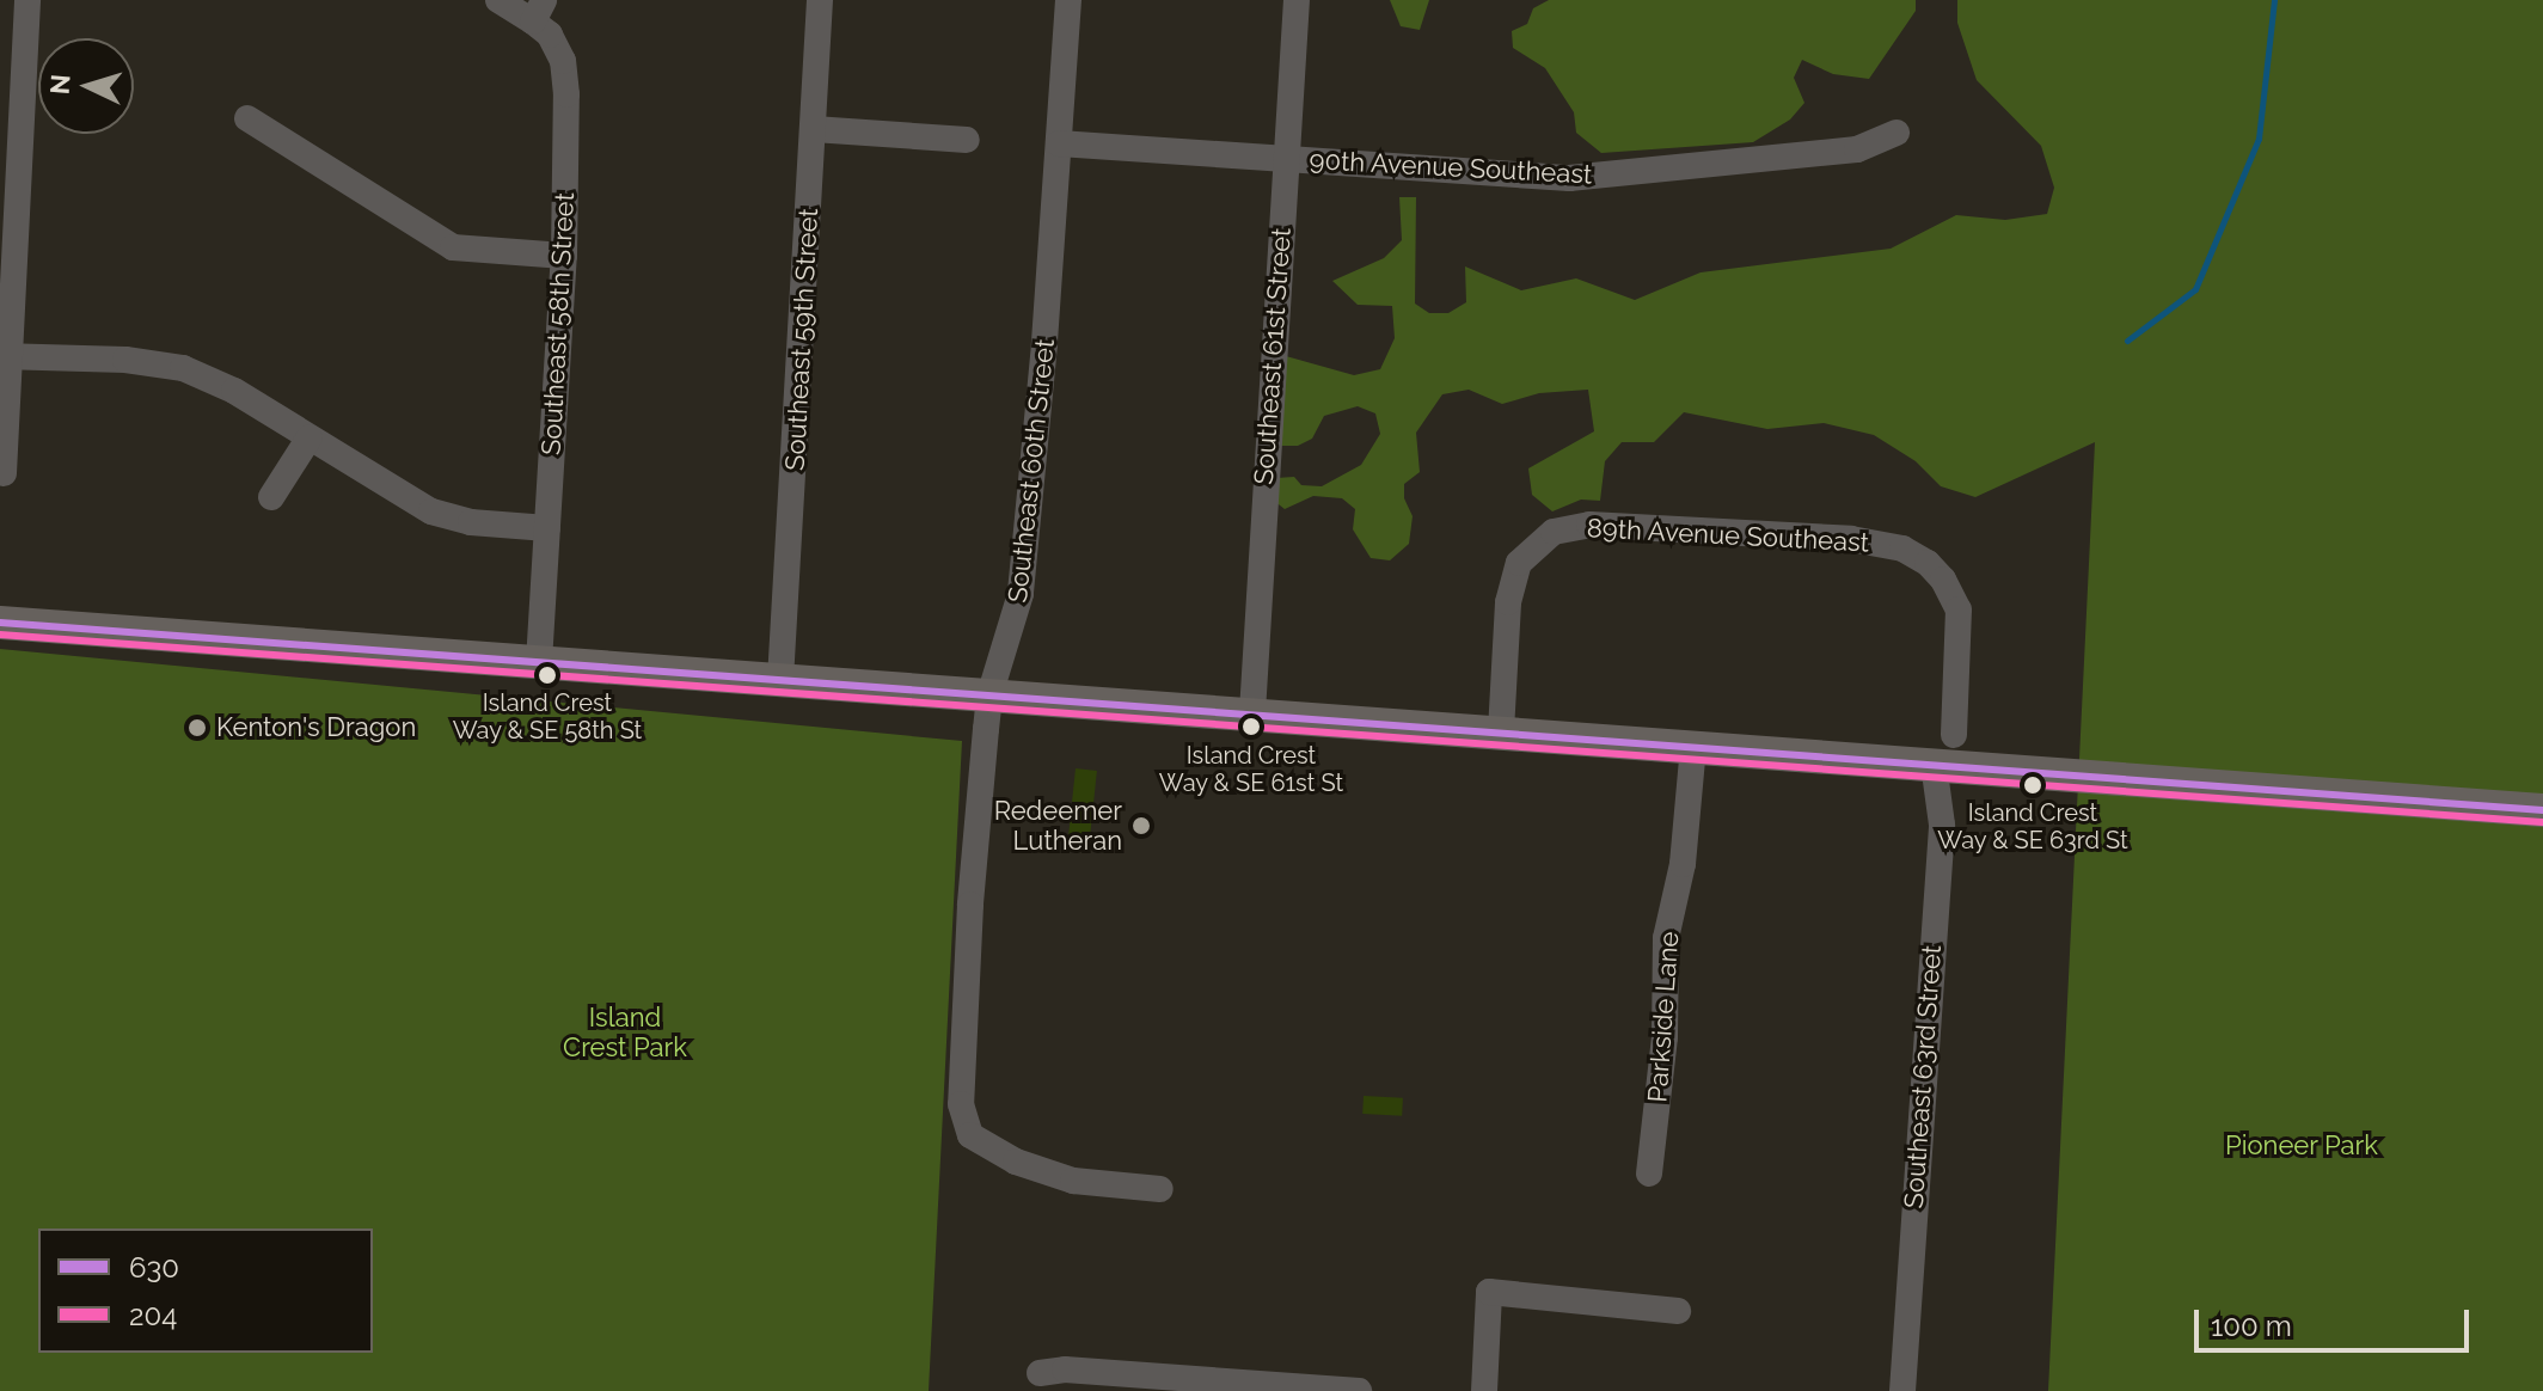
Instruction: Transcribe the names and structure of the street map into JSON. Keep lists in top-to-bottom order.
{
  "streets": {
    "street": [
      "90th Avenue Southeast",
      "Southeast 58th Street",
      "Southeast 59th Street",
      "Southeast 61st Street",
      "Southeast 60th Street",
      "89th Avenue Southeast",
      "Parkside Lane",
      "Southeast 63rd Street"
    ]
  },
  "crossings": [
    ["90th Avenue Southeast", "Southeast 61st Street"],
    ["90th Avenue Southeast", "Southeast 60th Street"]
  ],
  "parks": ["Island Crest Park", "Pioneer Park"],
  "places": [
    "Island Crest Way & SE 58th St",
    "Island Crest Way & SE 61st St",
    "Kenton's Dragon",
    "Island Crest Way & SE 63rd St",
    "Redeemer Lutheran"
  ],
  "lines": ["transit line 630", "transit line 204"],
  "legend": ["630", "204"],
  "scale_bar": "100 m",
  "north": "left"
}
